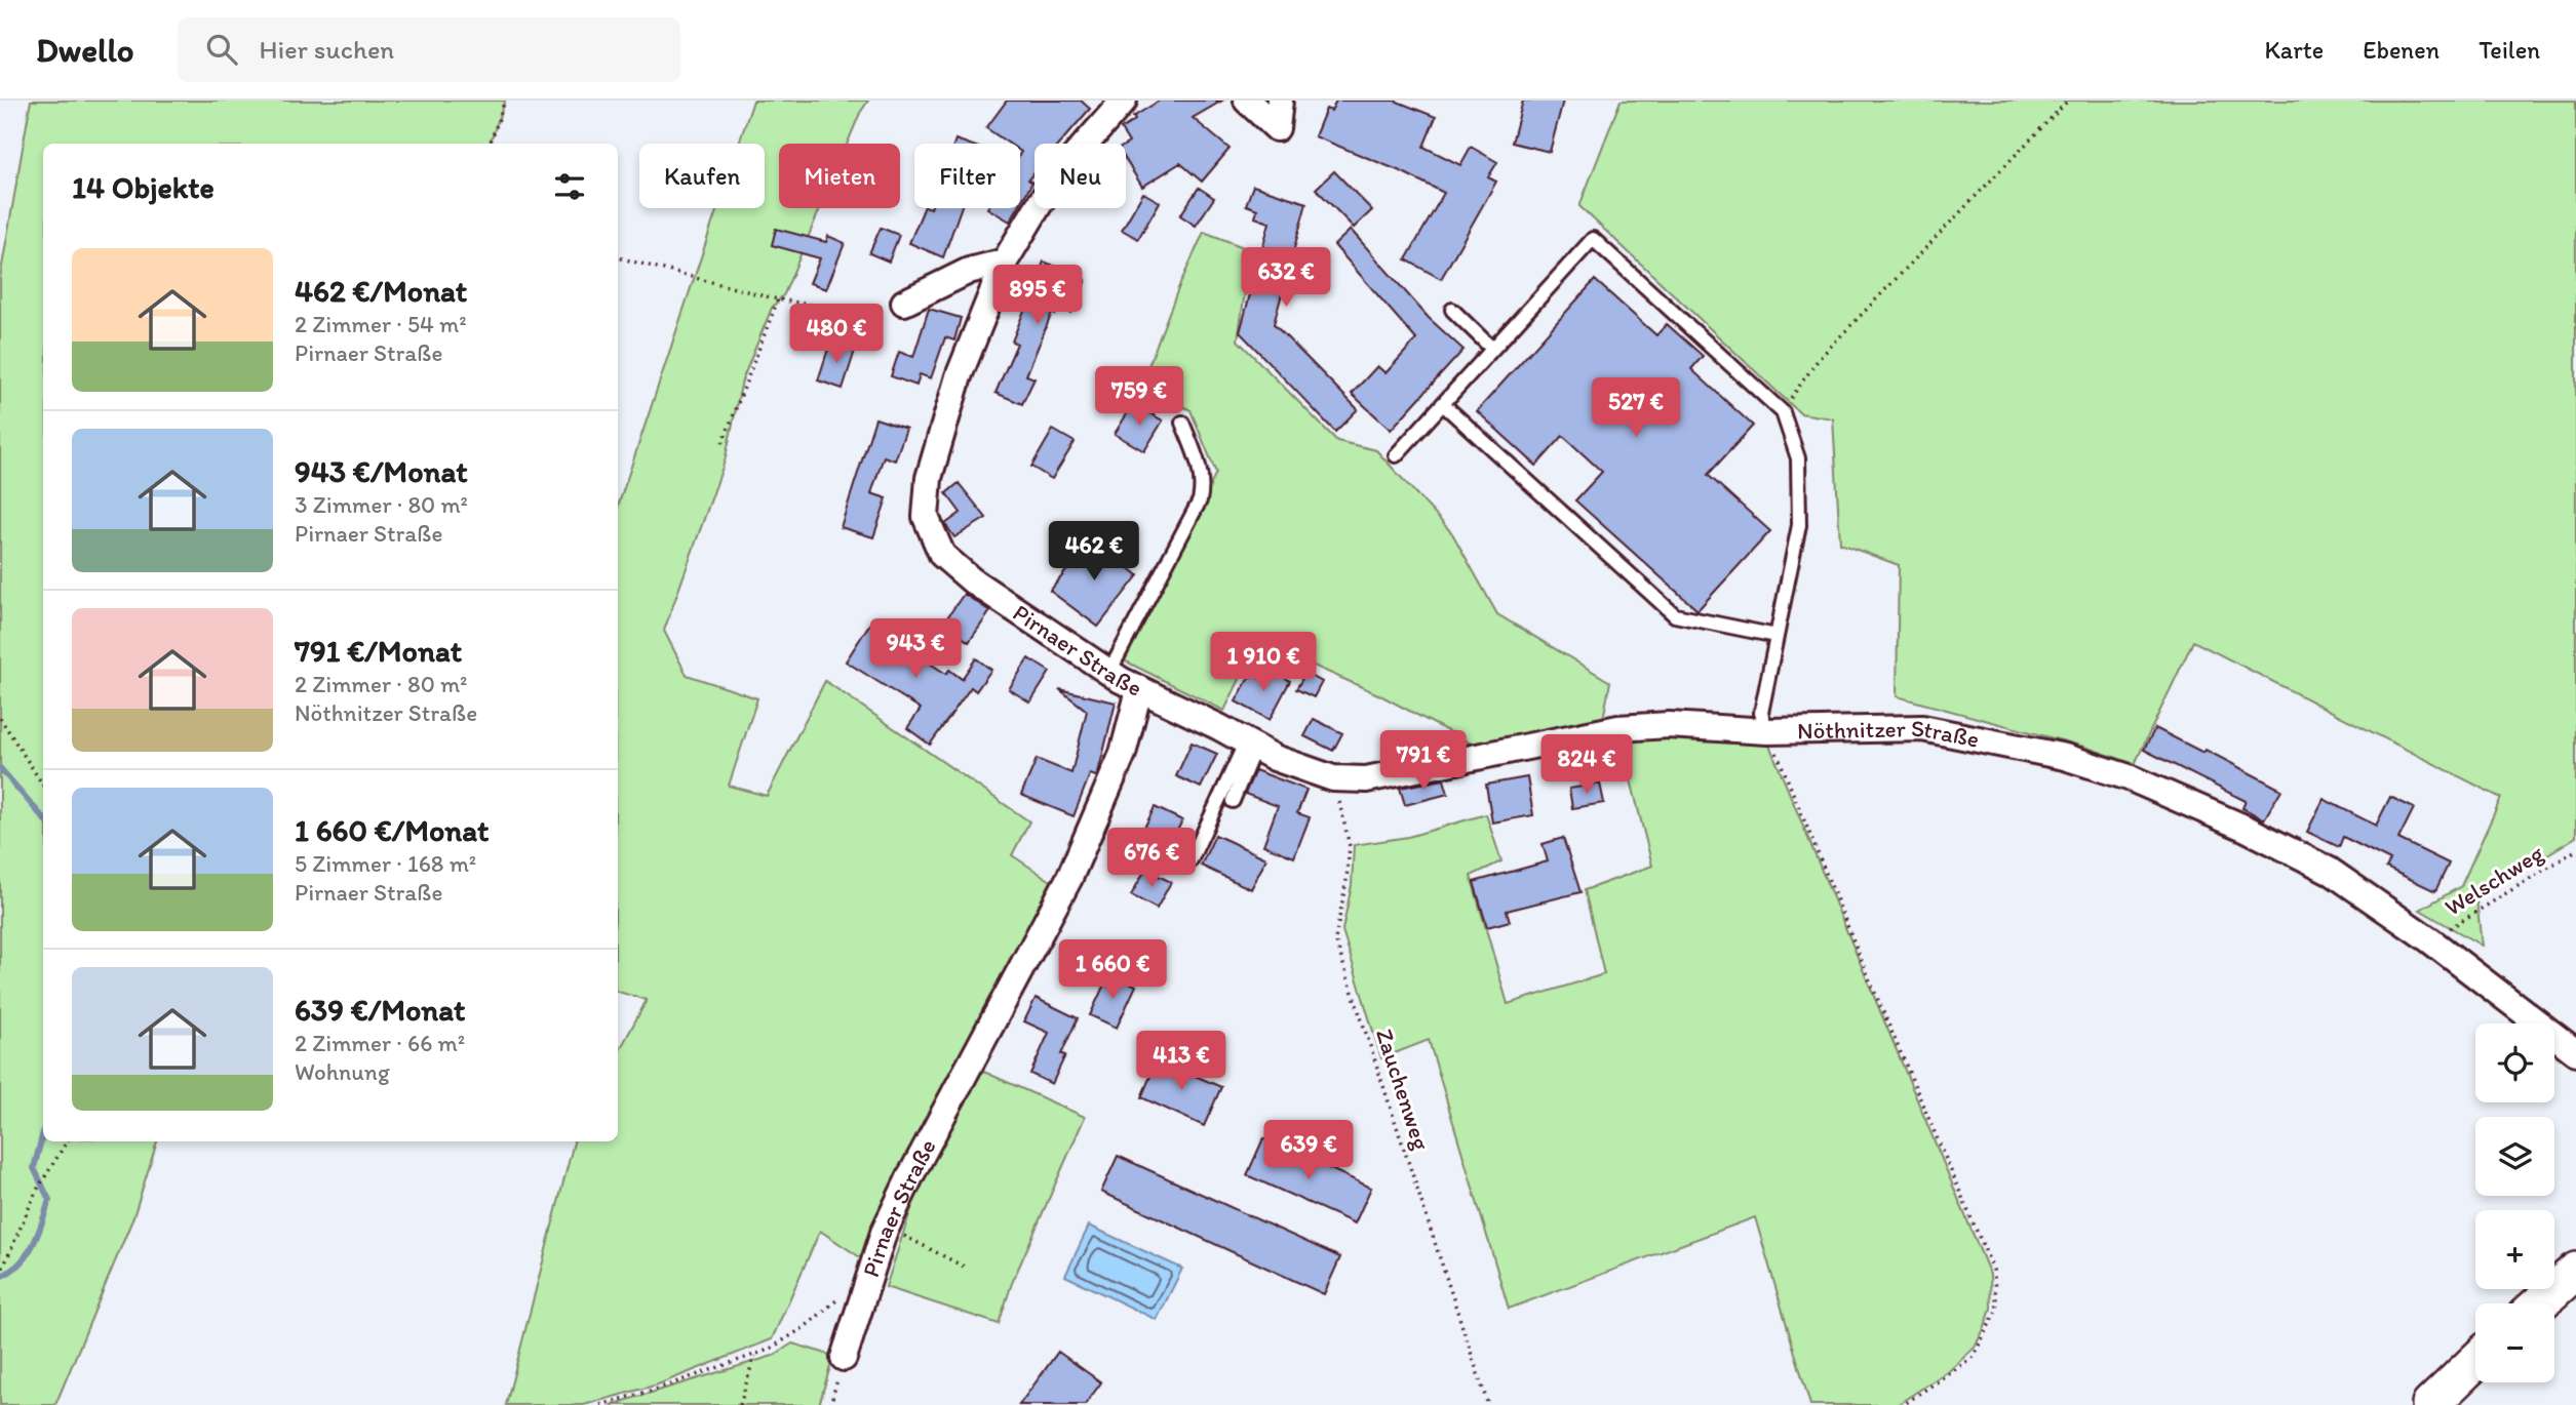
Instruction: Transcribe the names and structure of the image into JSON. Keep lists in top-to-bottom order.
{
  "streets": {
    "street": ["Pirnaer Straße", "Nöthnitzer Straße"],
    "path": ["Welschweg", "Zauchenweg"]
  },
  "crossings": [
    ["Pirnaer Straße", "Nöthnitzer Straße"],
    ["Nöthnitzer Straße", "Welschweg"],
    ["Nöthnitzer Straße", "Zauchenweg"]
  ],
  "page": {
    "header": "Dwello",
    "search": "Hier suchen",
    "nav": ["Karte", "Ebenen", "Teilen"],
    "chip": [
      "Kaufen",
      "Mieten",
      "Filter",
      "Neu"
    ],
    "heading": "14 Objekte",
    "list": [
      {
        "name": "462 €/Monat",
        "note": "2 Zimmer · 54 m² · Pirnaer Straße"
      },
      {
        "name": "943 €/Monat",
        "note": "3 Zimmer · 80 m² · Pirnaer Straße"
      },
      {
        "name": "791 €/Monat",
        "note": "2 Zimmer · 80 m² · Nöthnitzer Straße"
      },
      {
        "name": "1 660 €/Monat",
        "note": "5 Zimmer · 168 m² · Pirnaer Straße"
      },
      {
        "name": "639 €/Monat",
        "note": "2 Zimmer · 66 m² · Wohnung"
      }
    ],
    "price": [
      "632 €",
      "895 €",
      "480 €",
      "759 €",
      "527 €",
      "462 €",
      "943 €",
      "1 910 €",
      "791 €",
      "824 €",
      "676 €",
      "1 660 €",
      "413 €",
      "639 €"
    ],
    "map_buttons": ["+", "−"]
  }
}
